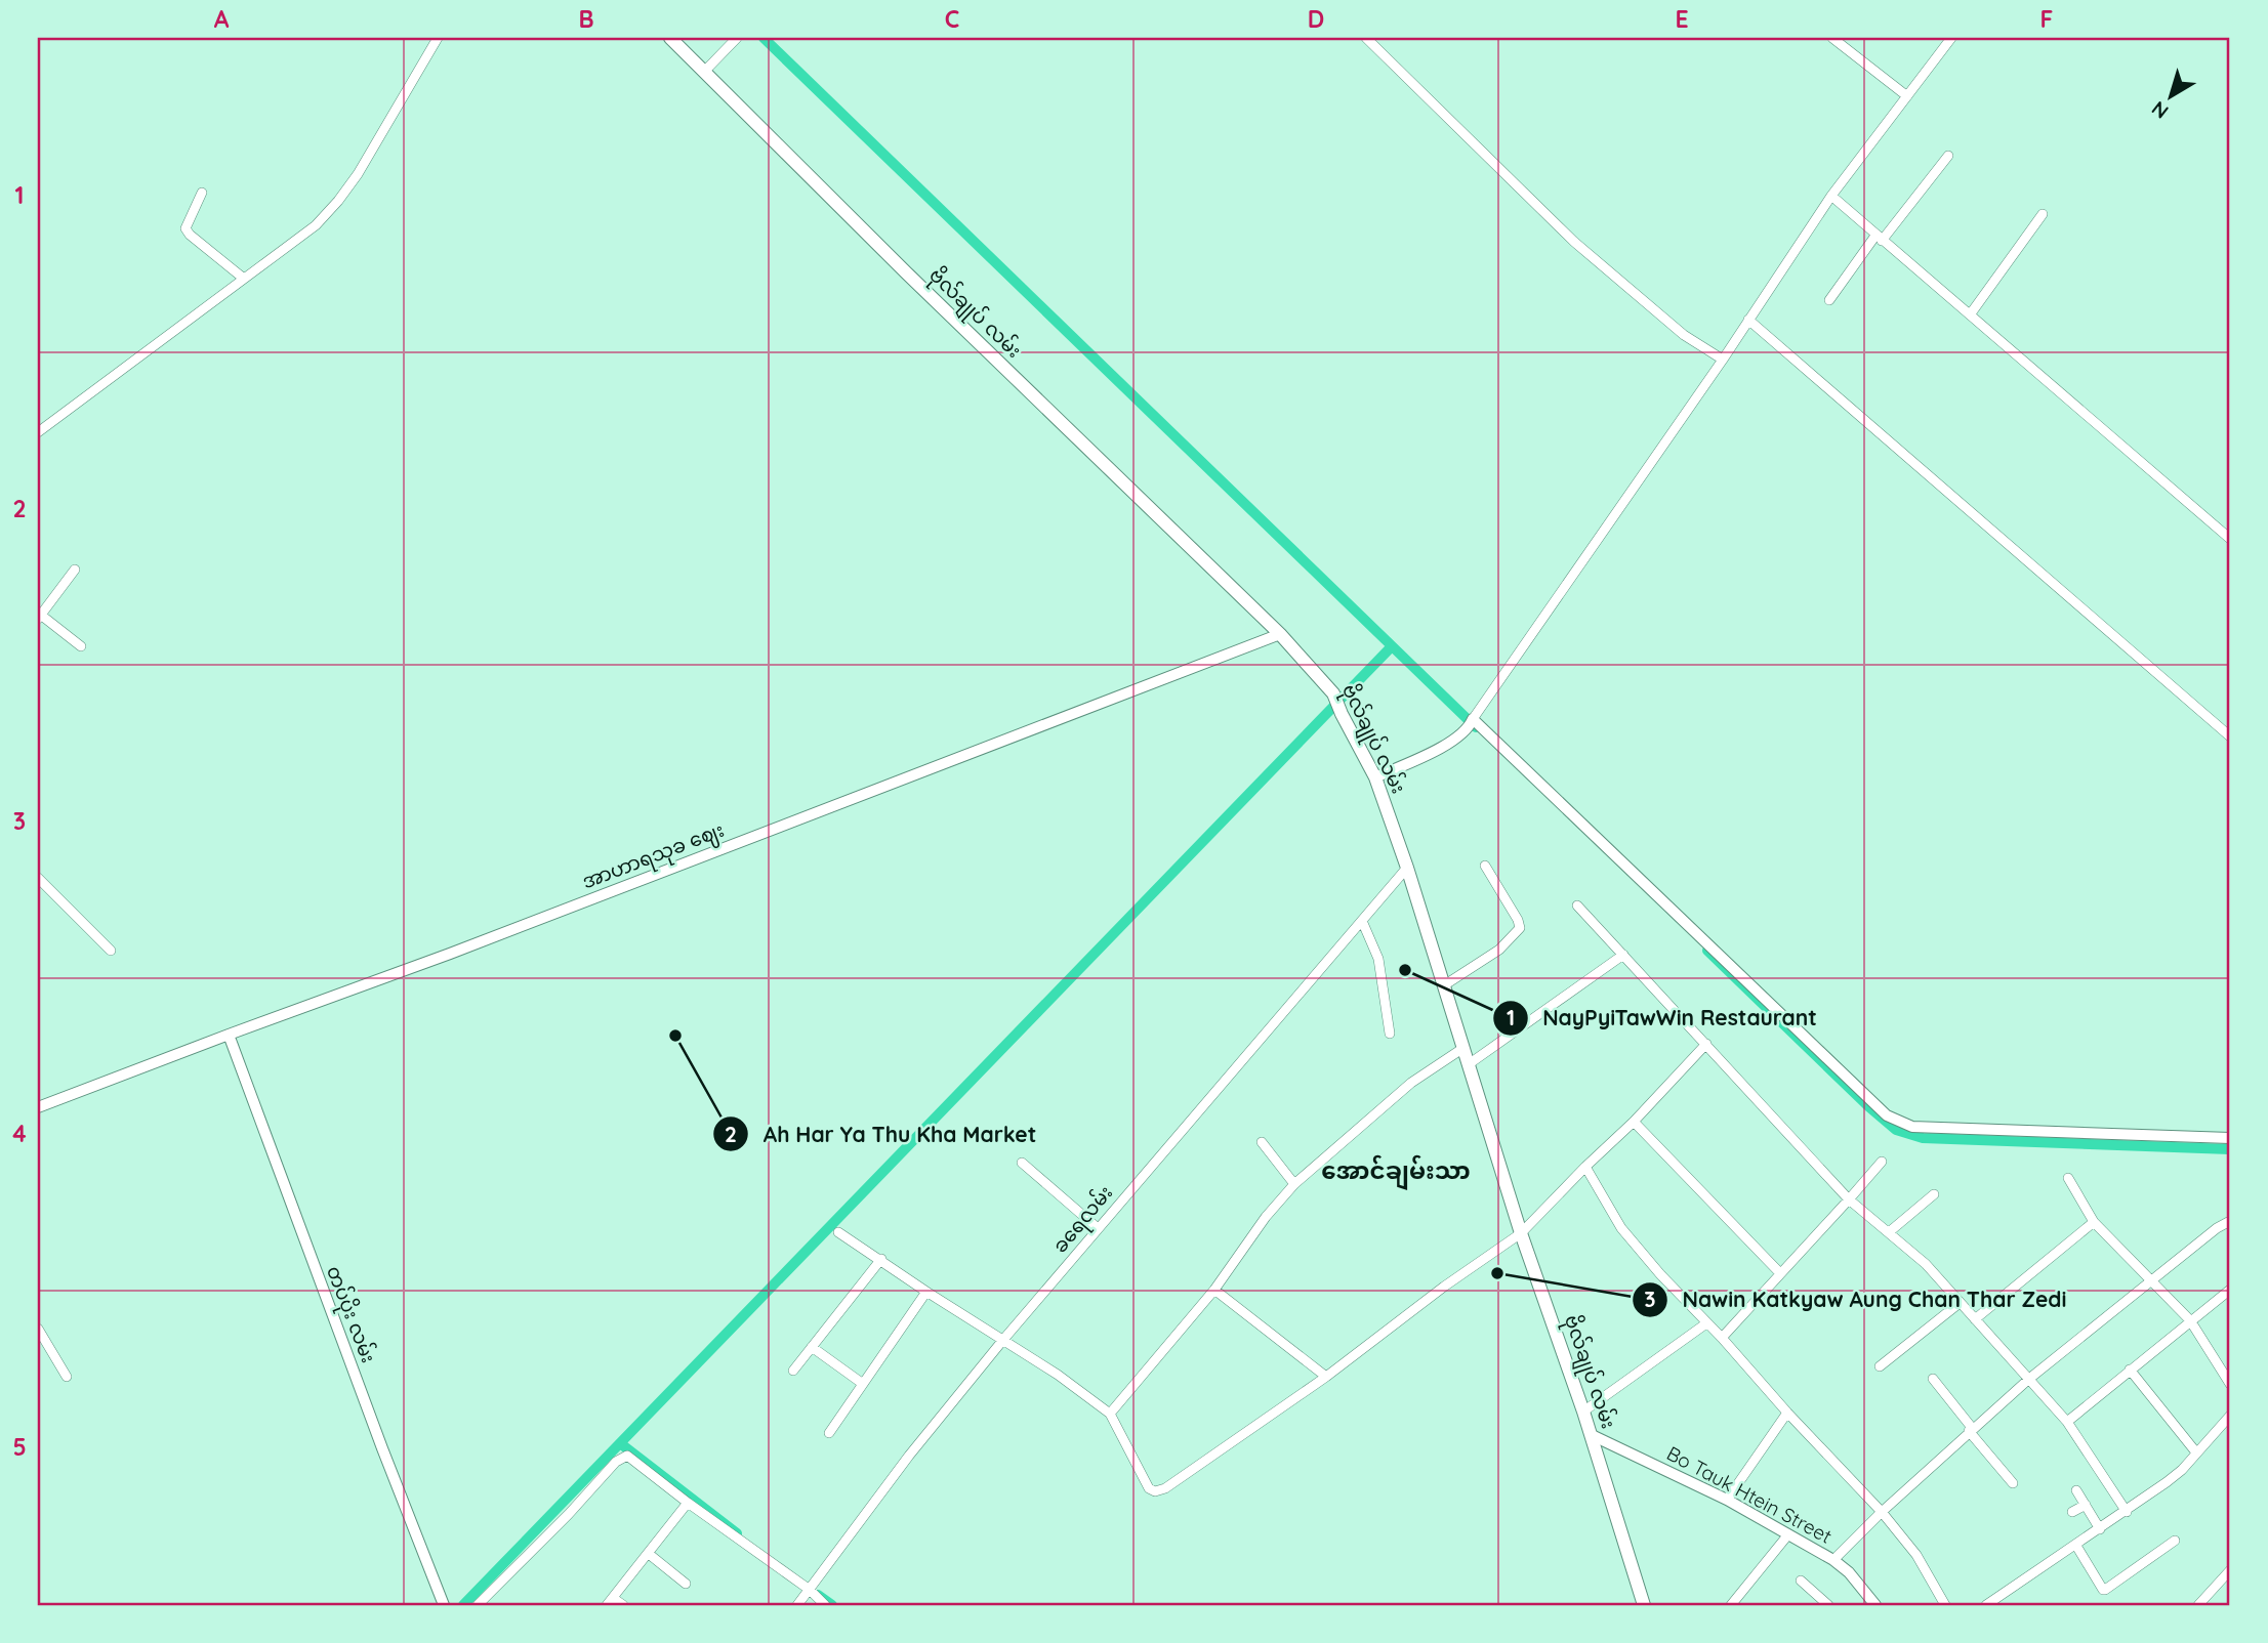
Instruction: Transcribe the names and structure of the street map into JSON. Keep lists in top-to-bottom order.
{
  "streets": {
    "main road": ["ဗိုလ်ချုပ် လမ်း"],
    "street": [
      "အာဟာရသုခ ဈေး",
      "ခရေလမ်း",
      "တပ်ပိုး လမ်း",
      "Bo Tauk Htein Street"
    ]
  },
  "crossings": [
    ["ဗိုလ်ချုပ် လမ်း", "အာဟာရသုခ ဈေး"],
    ["ဗိုလ်ချုပ် လမ်း", "ခရေလမ်း"],
    ["ဗိုလ်ချုပ် လမ်း", "Bo Tauk Htein Street"],
    ["အာဟာရသုခ ဈေး", "တပ်ပိုး လမ်း"]
  ],
  "districts": ["အောင်ချမ်းသာ"],
  "places": ["NayPyiTawWin Restaurant", "Ah Har Ya Thu Kha Market", "Nawin Katkyaw Aung Chan Thar Zedi"],
  "north": "bottom left",
  "grid": {
    "columns": [
      "A",
      "B",
      "C",
      "D",
      "E",
      "F"
    ],
    "rows": [
      "1",
      "2",
      "3",
      "4",
      "5"
    ]
  }
}
